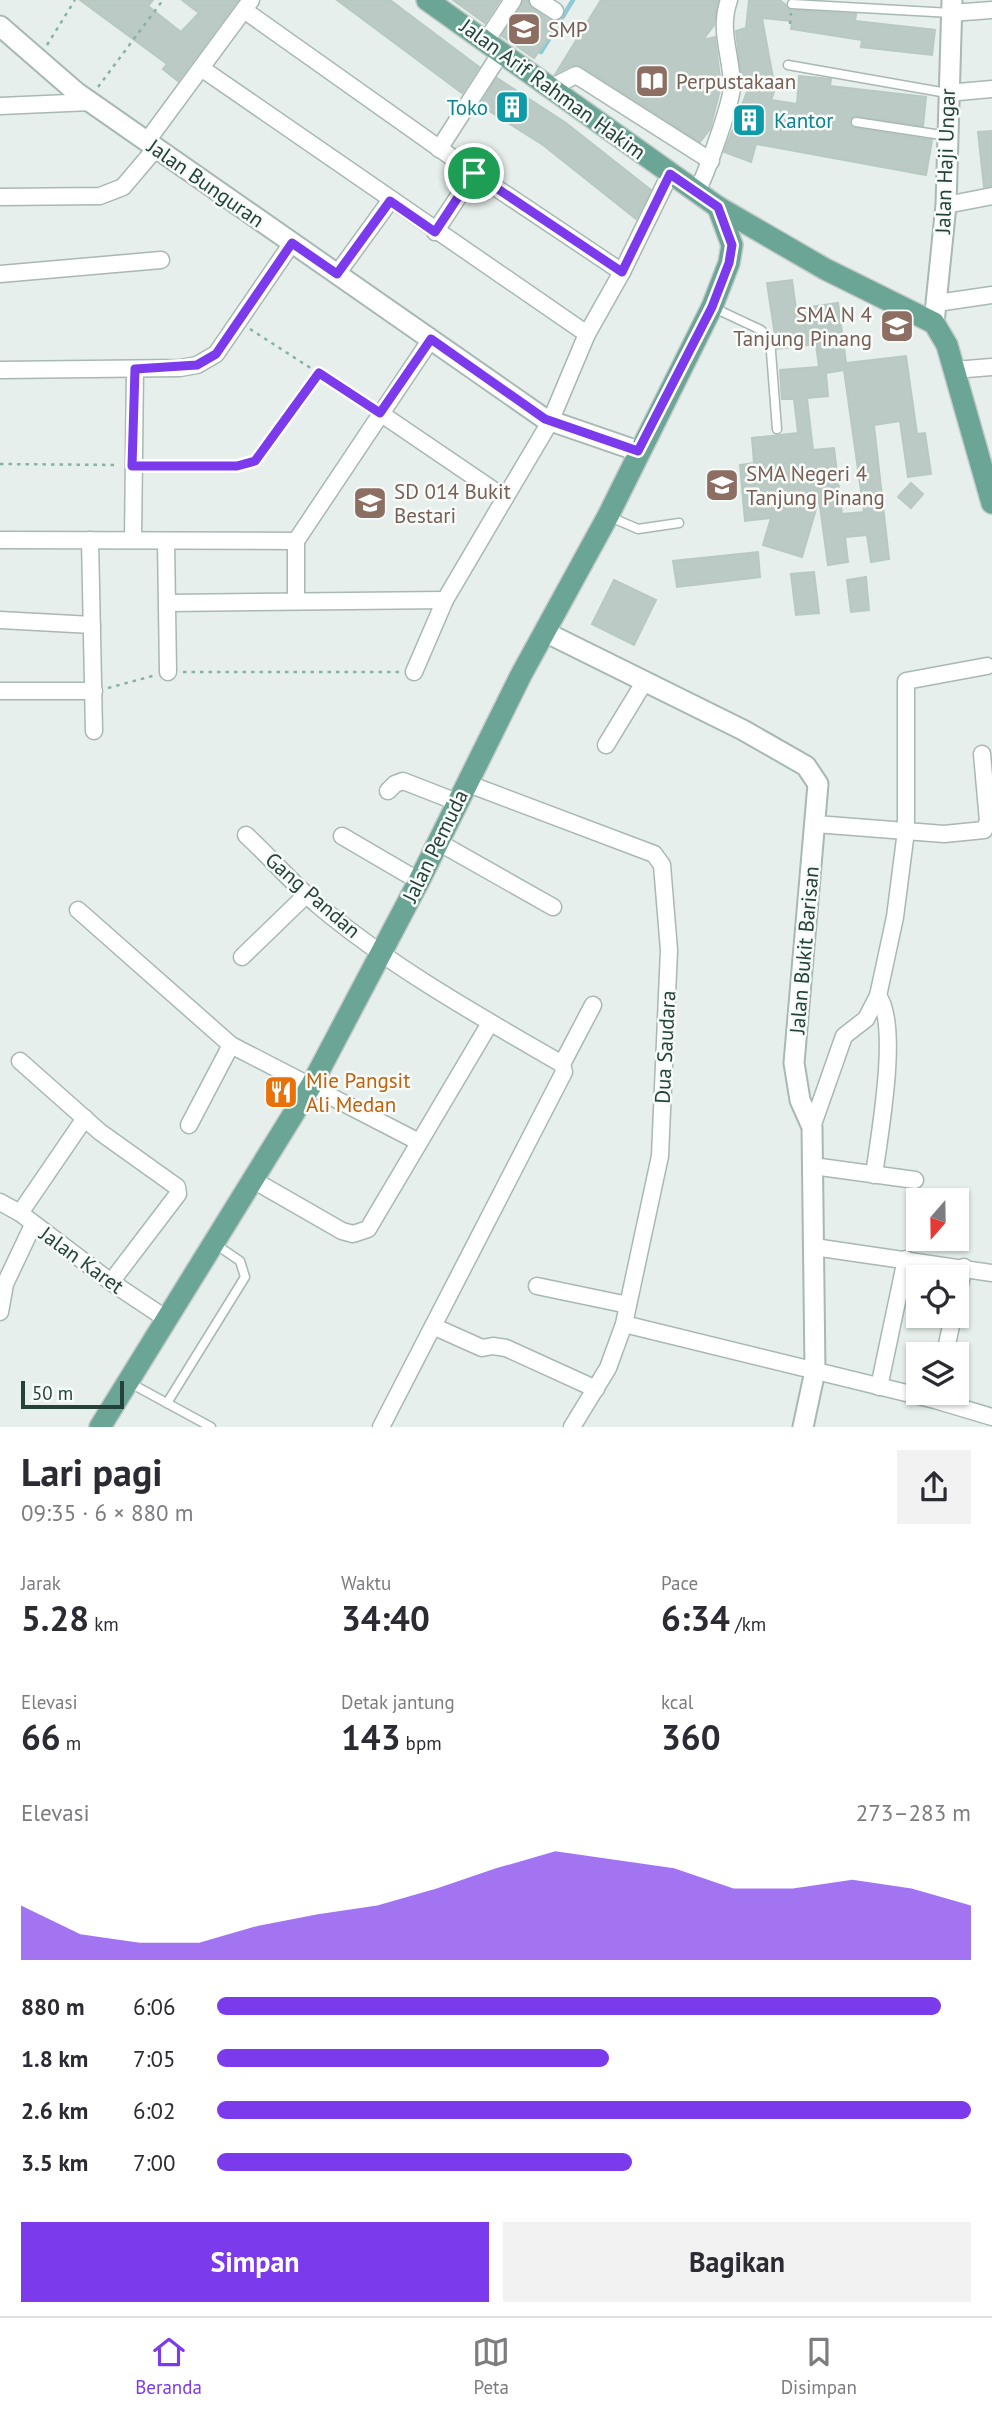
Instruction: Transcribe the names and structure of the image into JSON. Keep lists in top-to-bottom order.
{
  "streets": {
    "main road": ["Jalan Arif Rahman Hakim", "Jalan Pemuda"],
    "street": [
      "Jalan Haji Ungar",
      "Jalan Bunguran",
      "Gang Pandan",
      "Jalan Bukit Barisan",
      "Dua Saudara",
      "Jalan Karet"
    ]
  },
  "crossings": [
    ["Jalan Arif Rahman Hakim", "Jalan Haji Ungar"],
    ["Jalan Bunguran", "Jalan Pemuda"],
    ["Jalan Pemuda", "Gang Pandan"],
    ["Jalan Pemuda", "Jalan Bukit Barisan"],
    ["Jalan Pemuda", "Dua Saudara"],
    ["Jalan Pemuda", "Jalan Karet"]
  ],
  "places": {
    "school or university": [
      "SMP",
      "SMA N 4 Tanjung Pinang",
      "SMA Negeri 4 Tanjung Pinang",
      "SD 014 Bukit Bestari"
    ],
    "library": ["Perpustakaan"],
    "building": ["Toko", "Kantor"],
    "restaurant": ["Mie Pangsit Ali Medan"]
  },
  "scale_bar": "50 m",
  "north": "bottom",
  "page": {
    "scale": "50 m",
    "heading": ["Lari pagi", "09:35 · 6 × 880 m"],
    "stats": [
      ["Jarak", "5.28 km"],
      ["Waktu", "34:40"],
      ["Pace", "6:34 /km"],
      ["Elevasi", "66 m"],
      ["Detak jantung", "143 bpm"],
      ["kcal", "360"]
    ],
    "chart": ["Elevasi", "273–283 m"],
    "list": [
      {
        "name": "880 m",
        "note": "6:06"
      },
      {
        "name": "1.8 km",
        "note": "7:05"
      },
      {
        "name": "2.6 km",
        "note": "6:02"
      },
      {
        "name": "3.5 km",
        "note": "7:00"
      }
    ],
    "buttons": ["Simpan", "Bagikan"],
    "tabs": ["Beranda", "Peta", "Disimpan"]
  }
}
